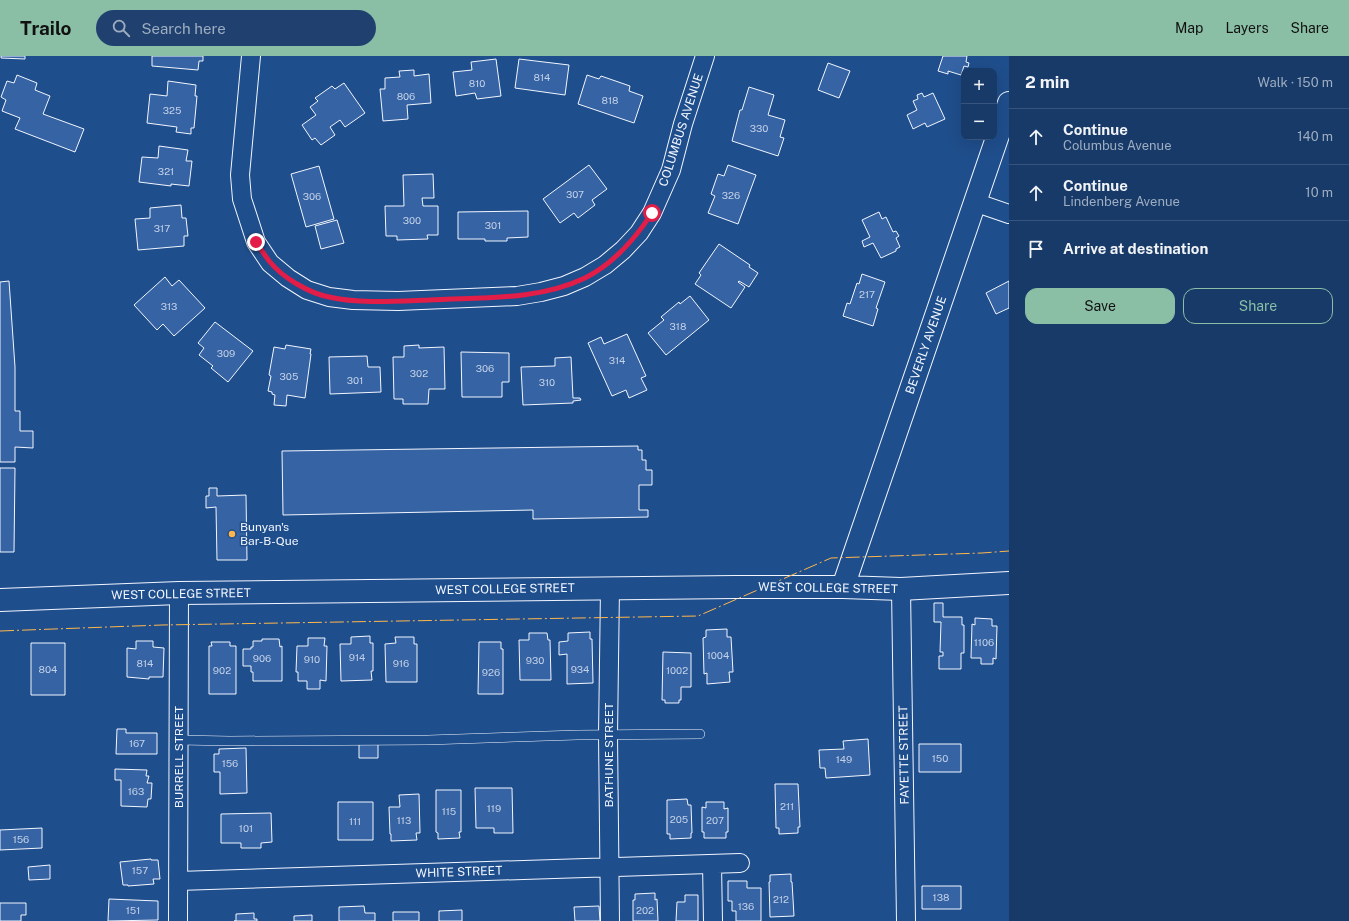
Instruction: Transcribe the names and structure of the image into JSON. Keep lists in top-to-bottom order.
{
  "streets": {
    "street": [
      "COLUMBUS AVENUE",
      "BEVERLY AVENUE",
      "WEST COLLEGE STREET",
      "BATHUNE STREET",
      "FAYETTE STREET",
      "BURRELL STREET",
      "WHITE STREET"
    ]
  },
  "crossings": [
    ["BEVERLY AVENUE", "WEST COLLEGE STREET"],
    ["WEST COLLEGE STREET", "BATHUNE STREET"],
    ["WEST COLLEGE STREET", "FAYETTE STREET"],
    ["WEST COLLEGE STREET", "BURRELL STREET"],
    ["BATHUNE STREET", "WHITE STREET"],
    ["BURRELL STREET", "WHITE STREET"]
  ],
  "places": ["Bunyan's Bar-B-Que"],
  "house_numbers": [
    "814",
    "810",
    "806",
    "818",
    "325",
    "330",
    "321",
    "307",
    "326",
    "306",
    "300",
    "301",
    "317",
    "217",
    "313",
    "318",
    "309",
    "314",
    "306",
    "302",
    "305",
    "301",
    "310",
    "1106",
    "1004",
    "914",
    "906",
    "910",
    "930",
    "814",
    "916",
    "804",
    "934",
    "902",
    "1002",
    "926",
    "167",
    "150",
    "149",
    "156",
    "163",
    "211",
    "119",
    "115",
    "205",
    "113",
    "207",
    "111",
    "101",
    "156",
    "157",
    "138",
    "212",
    "136",
    "151",
    "202"
  ],
  "page": {
    "header": "Trailo",
    "search": "Search here",
    "nav": ["Map", "Layers", "Share"],
    "heading": ["2 min", "Walk · 150 m"],
    "map_buttons": ["+", "−"],
    "list": [
      ["Continue", "Columbus Avenue", "140 m"],
      ["Continue", "Lindenberg Avenue", "10 m"],
      "Arrive at destination"
    ],
    "buttons": ["Save", "Share"]
  }
}
